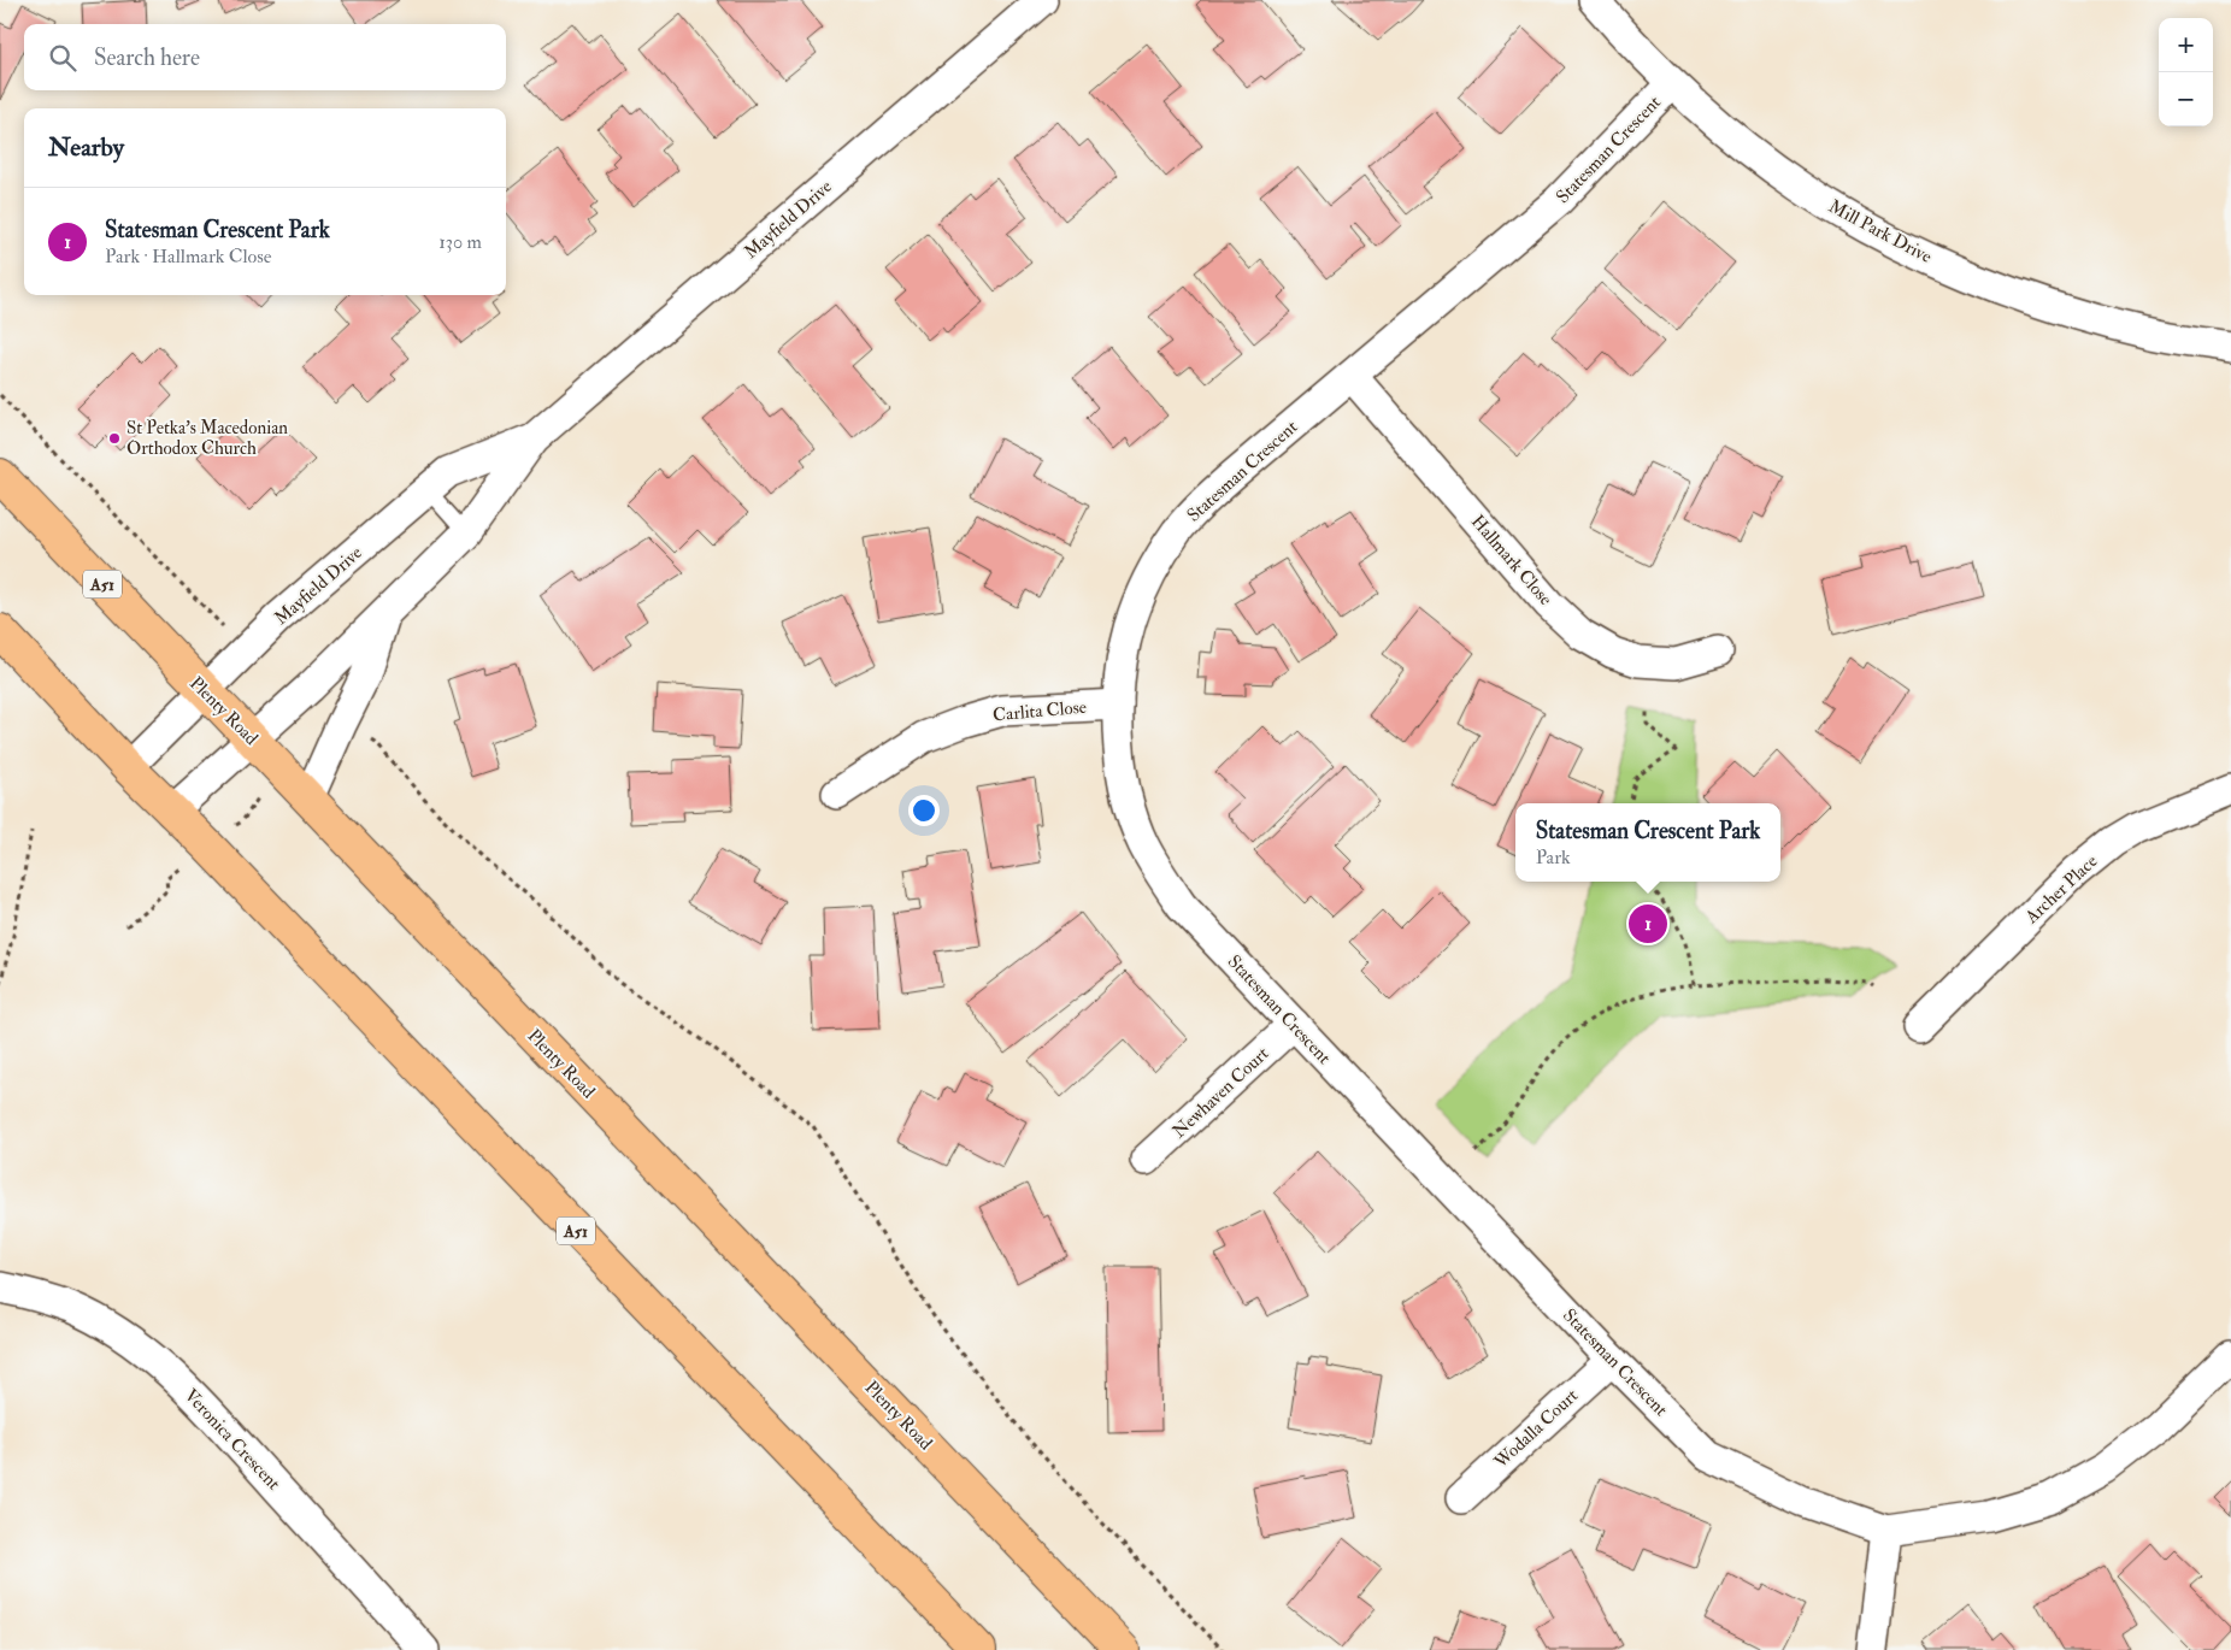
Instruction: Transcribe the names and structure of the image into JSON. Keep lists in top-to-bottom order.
{
  "streets": {
    "highway": ["A51", "Plenty Road"],
    "street": [
      "Statesman Crescent",
      "Mayfield Drive",
      "Mill Park Drive",
      "Hallmark Close",
      "Carlita Close",
      "Archer Place",
      "Newhaven Court",
      "Wodalla Court",
      "Veronica Crescent"
    ]
  },
  "crossings": [
    ["Statesman Crescent", "Mill Park Drive"],
    ["Statesman Crescent", "Hallmark Close"],
    ["Statesman Crescent", "Carlita Close"],
    ["Statesman Crescent", "Newhaven Court"],
    ["Statesman Crescent", "Wodalla Court"],
    ["Mayfield Drive", "A51"],
    ["Mayfield Drive", "Plenty Road"]
  ],
  "places": ["St Petka's Macedonian Orthodox Church"],
  "page": {
    "map_buttons": ["+", "−"],
    "search": "Search here",
    "heading": "Nearby",
    "list": [
      {
        "mark": "1",
        "name": "Statesman Crescent Park",
        "note": "Park · Hallmark Close",
        "value": "130 m"
      }
    ],
    "popup": ["Statesman Crescent Park", "Park"],
    "pins": "1"
  }
}
